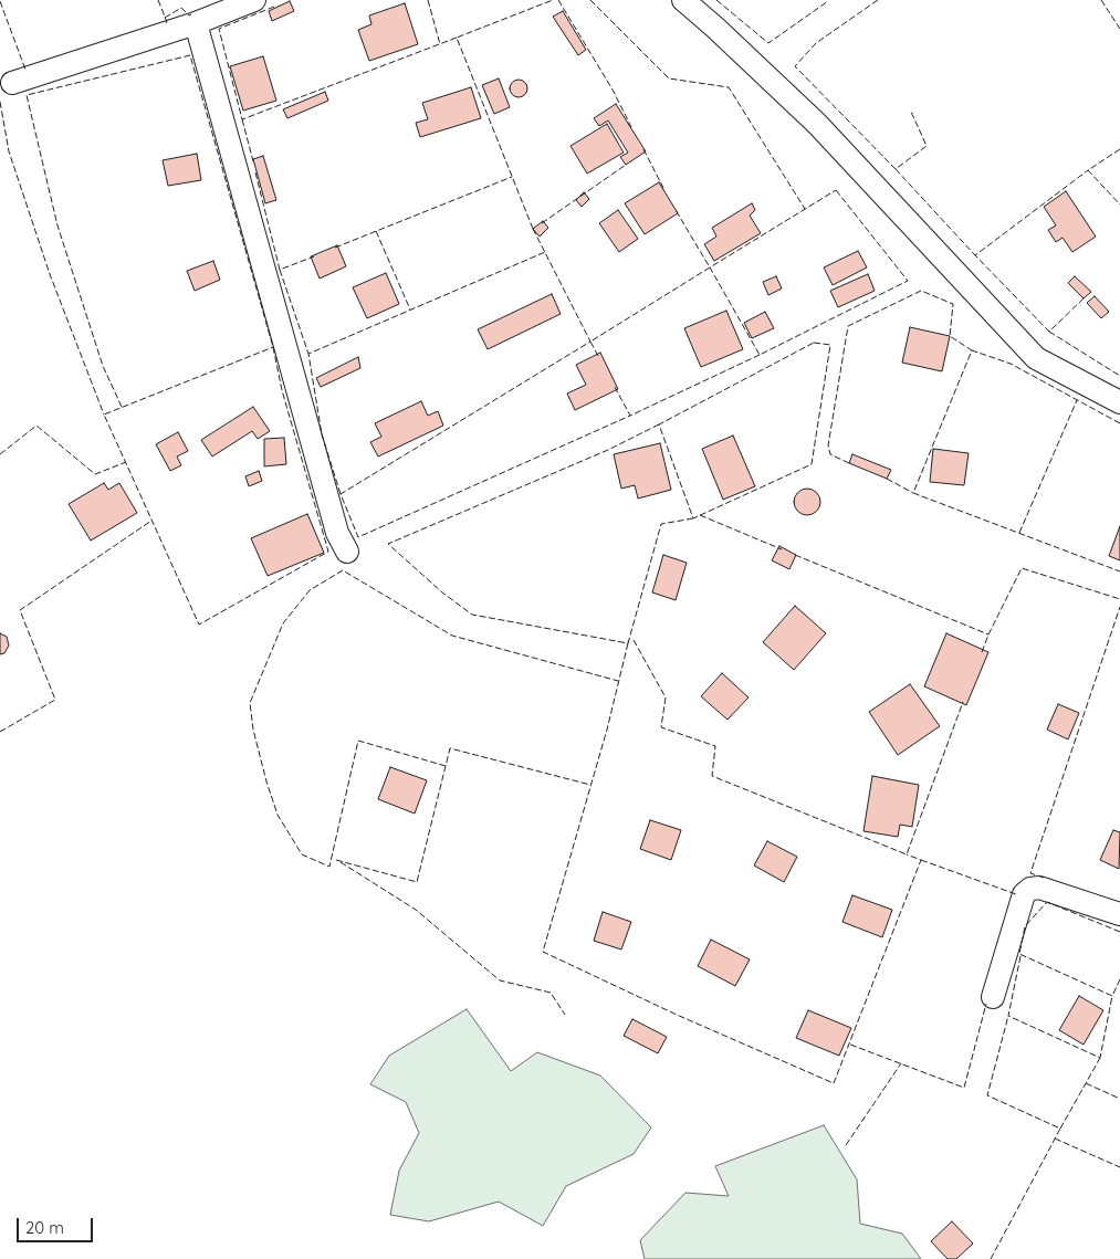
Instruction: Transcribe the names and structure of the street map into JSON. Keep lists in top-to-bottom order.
{
  "scale_bar": "20 m"
}
